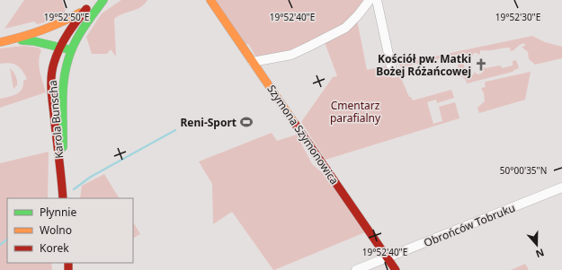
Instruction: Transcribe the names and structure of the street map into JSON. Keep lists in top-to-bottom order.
{
  "streets": {
    "street": ["Karola Bunscha", "Szymona Szymonowica", "Obrońców Tobruku"]
  },
  "crossings": [
    ["Szymona Szymonowica", "Obrońców Tobruku"]
  ],
  "parks": ["Cmentarz parafialny"],
  "places": {
    "church": ["Kościół pw. Matki Bożej Różańcowej"],
    "sports": ["Reni-Sport"]
  },
  "legend": ["Płynnie", "Wolno", "Korek"],
  "north": "bottom",
  "coordinates": [
    "19°52'50\"E",
    "19°52'40\"E",
    "19°52'30\"E",
    "50°00'35\"N"
  ]
}
